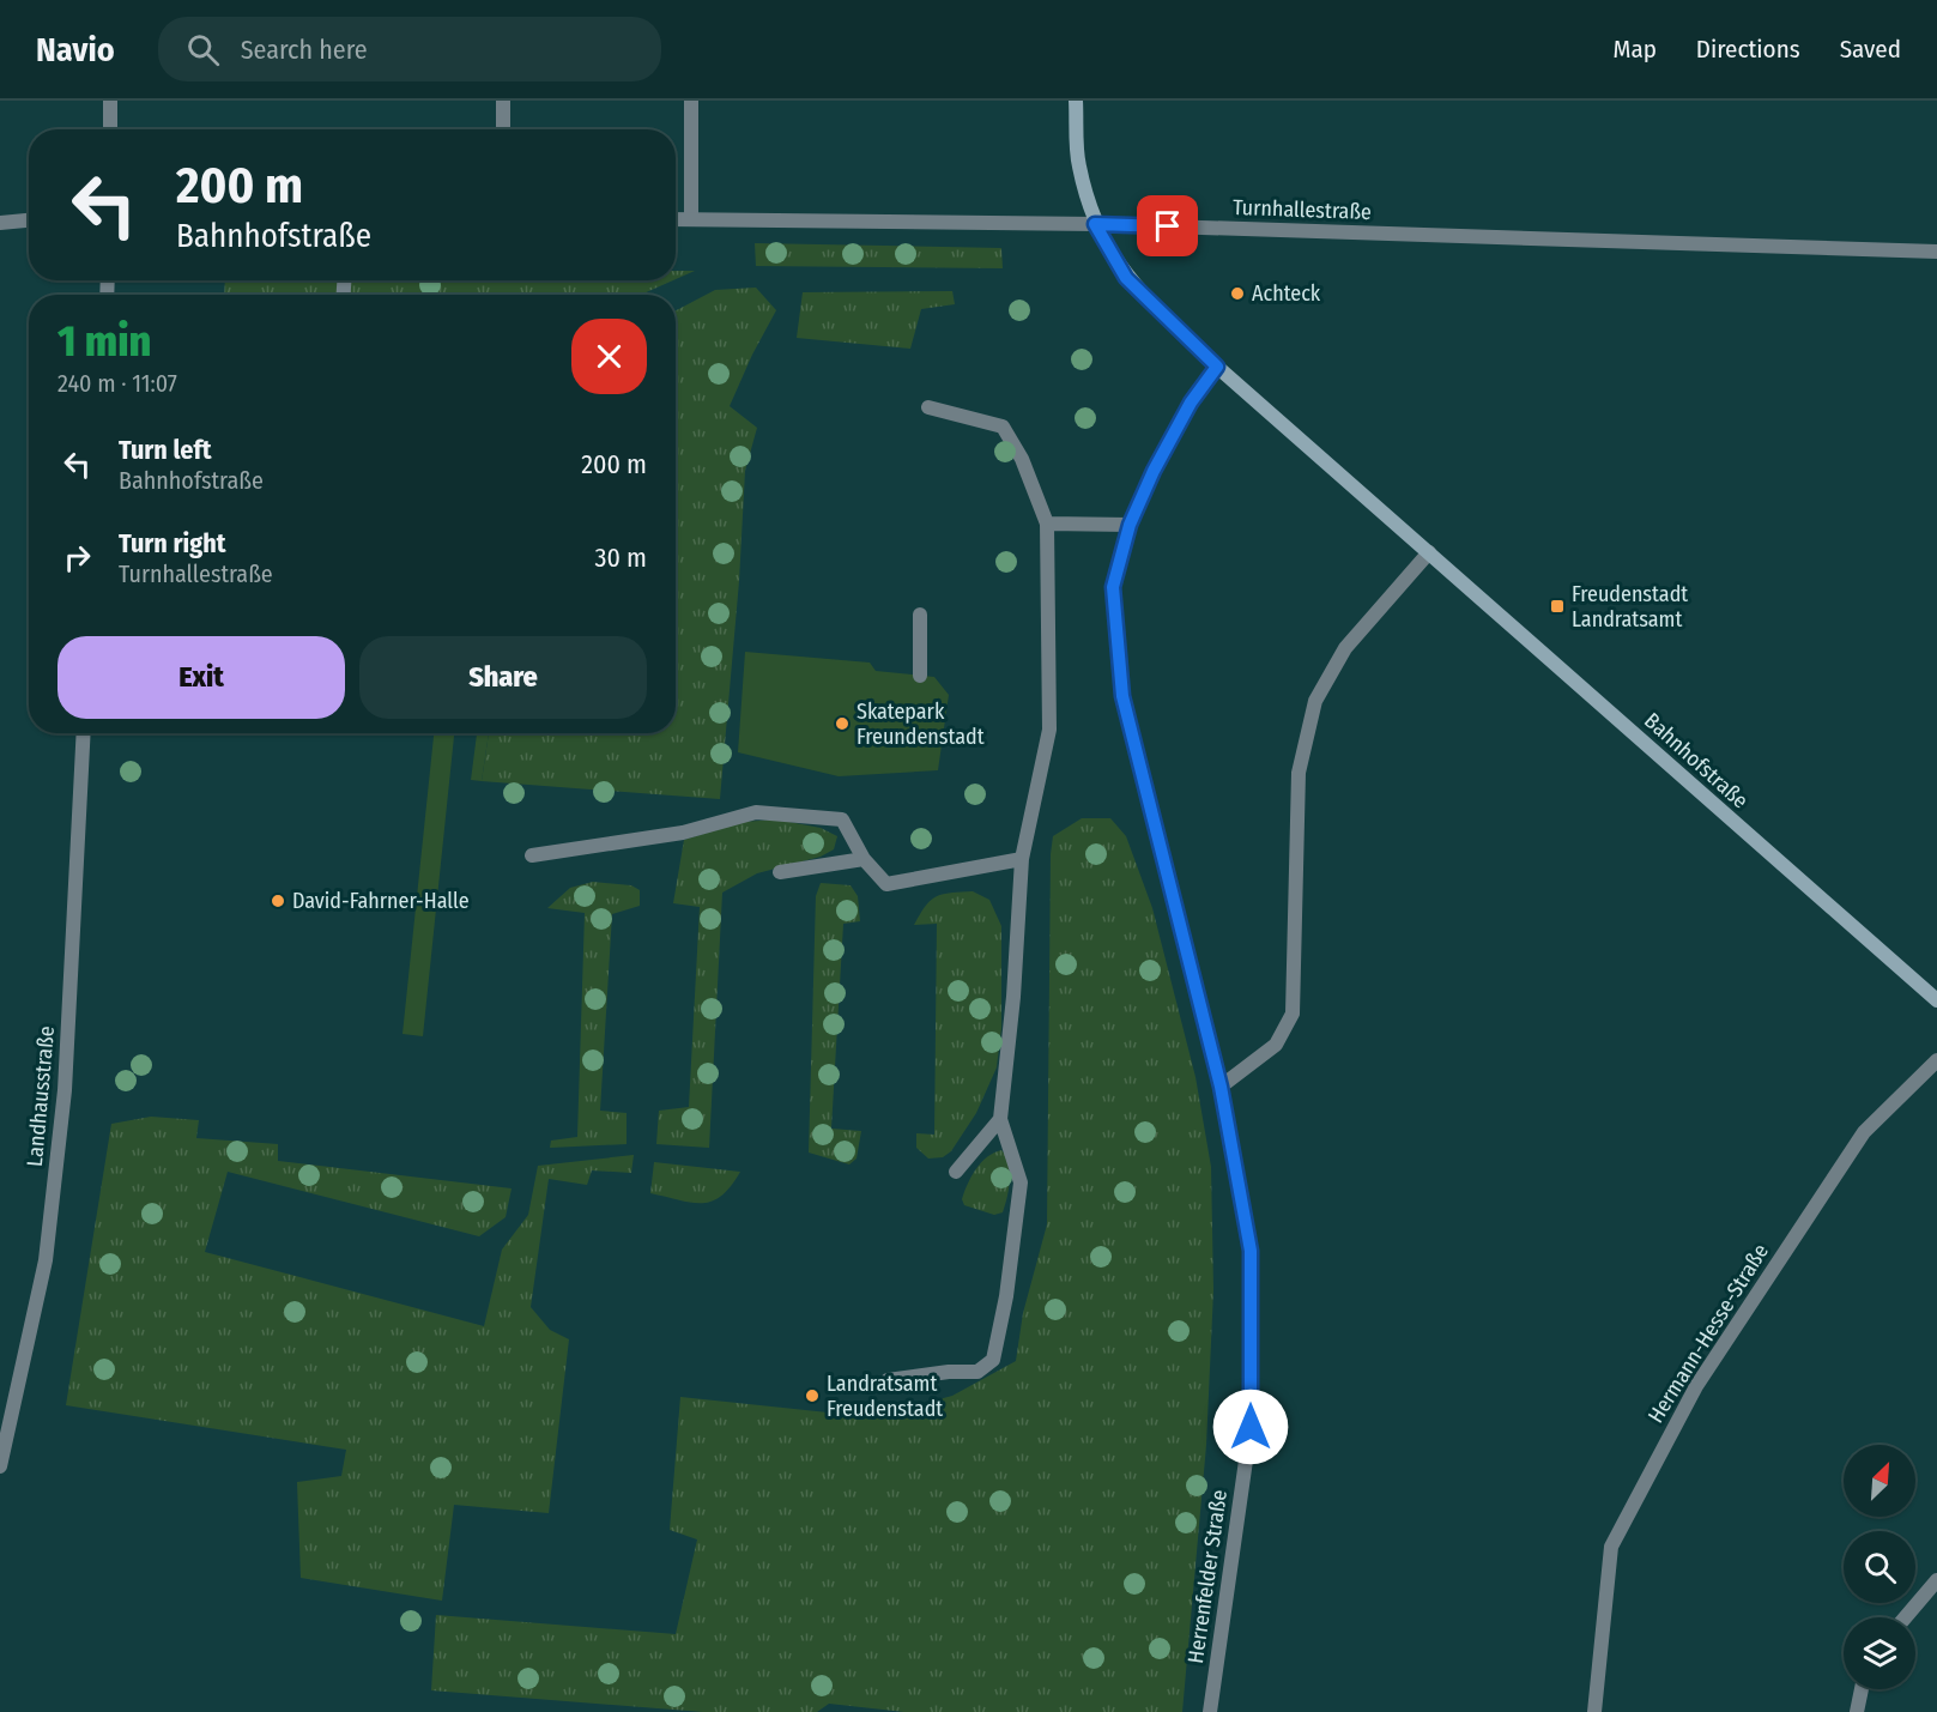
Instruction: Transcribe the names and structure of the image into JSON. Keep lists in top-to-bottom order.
{
  "streets": {
    "street": [
      "Turnhallestraße",
      "Bahnhofstraße",
      "Landhausstraße",
      "Hermann-Hesse-Straße",
      "Herrenfelder Straße"
    ]
  },
  "crossings": [
    ["Turnhallestraße", "Bahnhofstraße"],
    ["Bahnhofstraße", "Herrenfelder Straße"]
  ],
  "places": {
    "other": [
      "Achteck",
      "Skatepark Freundenstadt",
      "David-Fahrner-Halle",
      "Landratsamt Freudenstadt"
    ],
    "transit": ["Freudenstadt Landratsamt"]
  },
  "north": "top right",
  "page": {
    "header": "Navio",
    "search": "Search here",
    "nav": ["Map", "Directions", "Saved"],
    "turn": ["200 m", "Bahnhofstraße"],
    "heading": ["1 min", "240 m · 11:07"],
    "list": [
      {
        "name": "Turn left",
        "note": "Bahnhofstraße",
        "value": "200 m"
      },
      {
        "name": "Turn right",
        "note": "Turnhallestraße",
        "value": "30 m"
      }
    ],
    "buttons": ["Exit", "Share"]
  }
}
